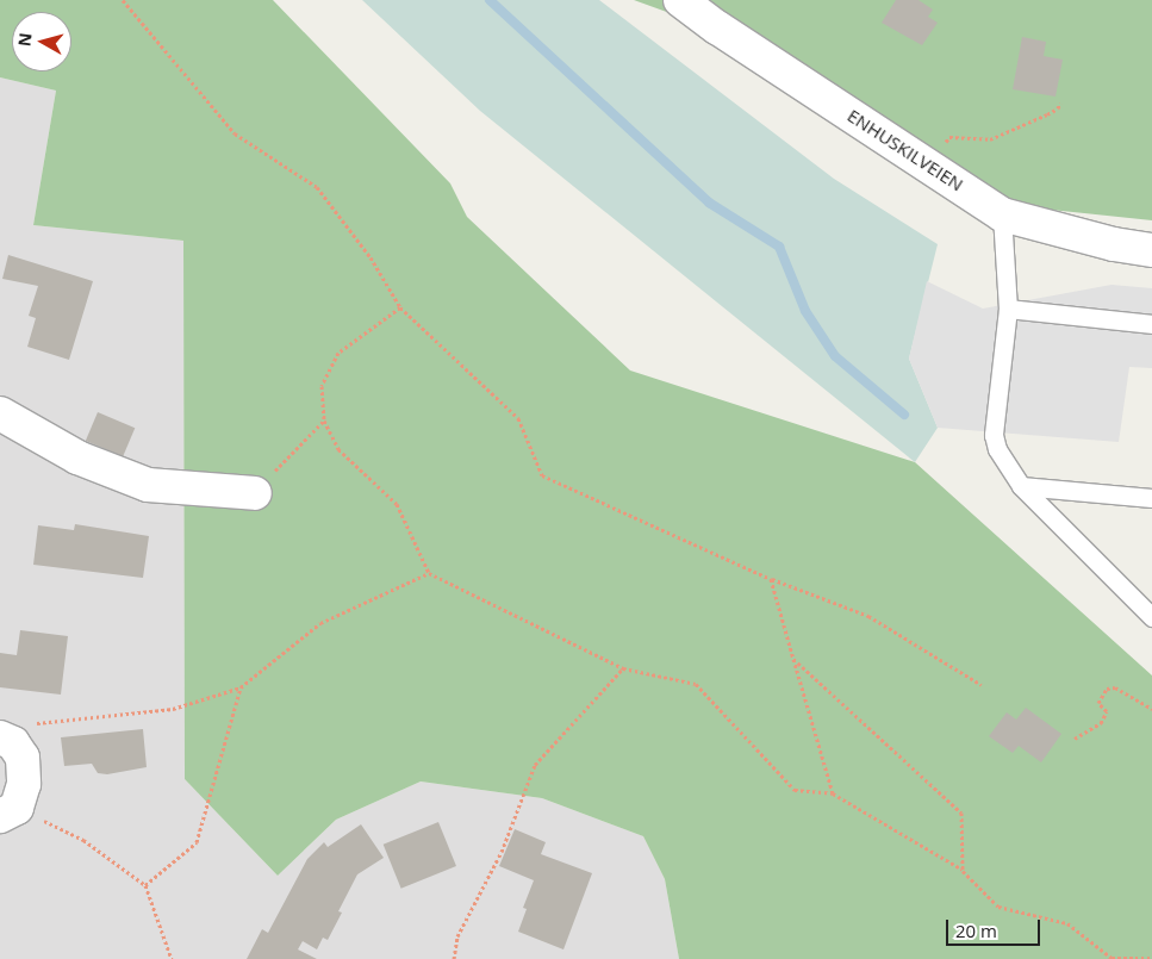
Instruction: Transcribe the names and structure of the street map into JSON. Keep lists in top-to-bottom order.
{
  "streets": {
    "street": ["ENHUSKILVEIEN"]
  },
  "scale_bar": "20 m",
  "north": "left"
}
